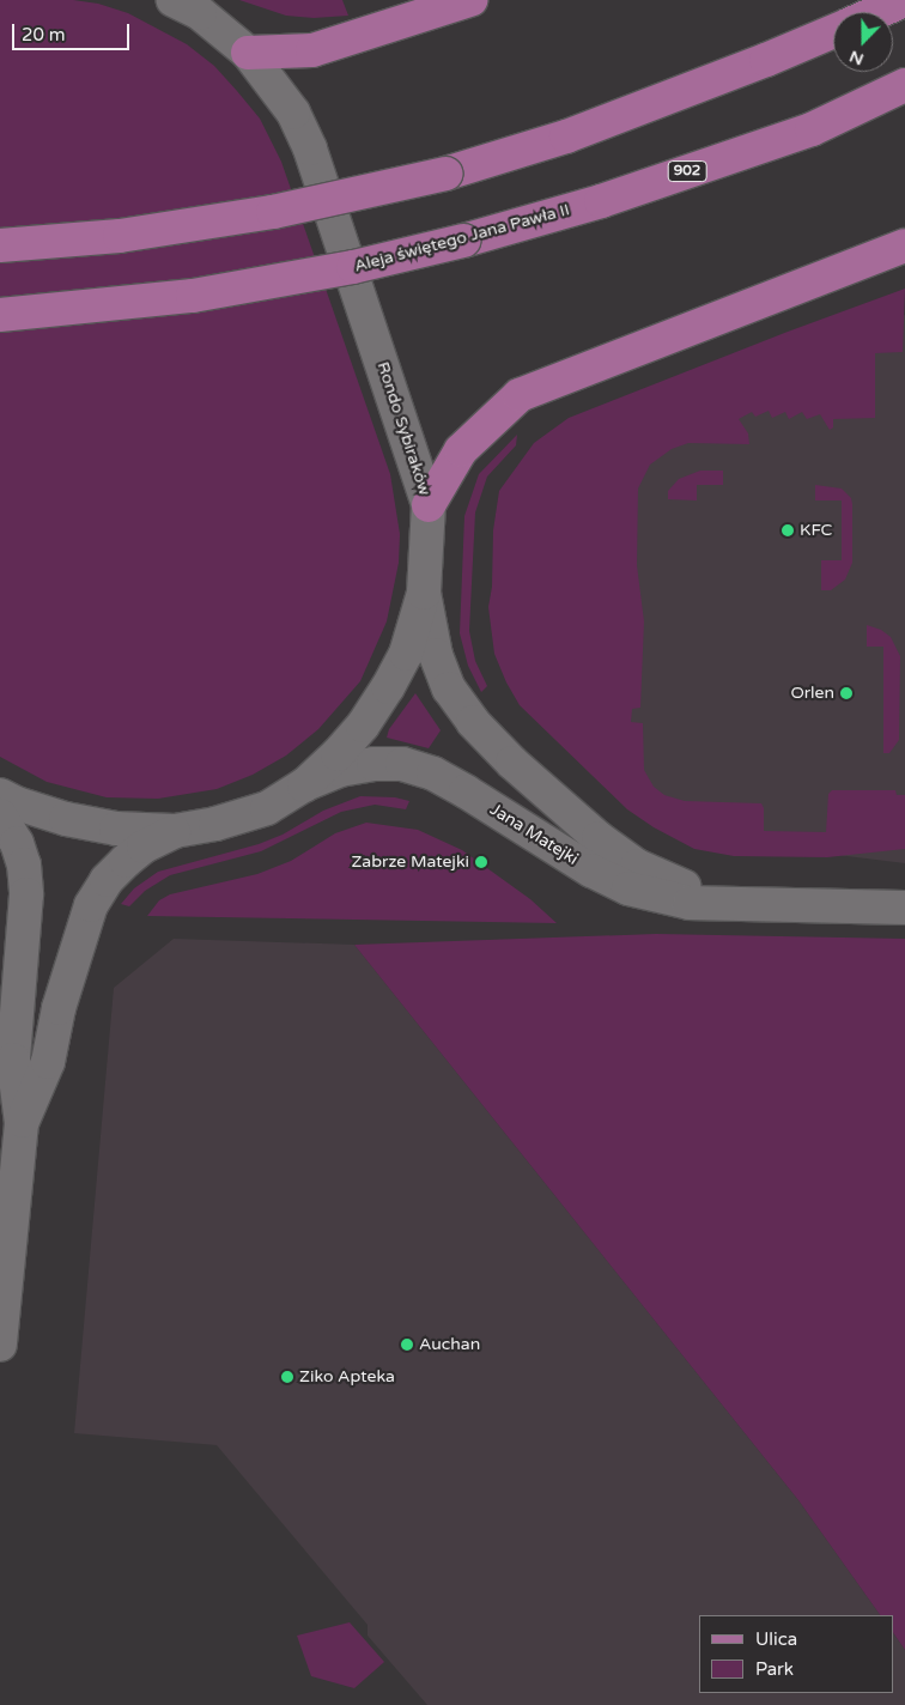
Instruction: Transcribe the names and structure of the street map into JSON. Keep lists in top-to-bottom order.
{
  "streets": {
    "main road": [
      "902",
      "Aleja świętego Jana Pawła II",
      "Rondo Sybiraków",
      "Jana Matejki"
    ]
  },
  "crossings": [
    ["Rondo Sybiraków", "Jana Matejki"]
  ],
  "places": [
    "KFC",
    "Orlen",
    "Zabrze Matejki",
    "Auchan",
    "Ziko Apteka"
  ],
  "legend": ["Ulica", "Park"],
  "scale_bar": "20 m",
  "north": "bottom"
}
